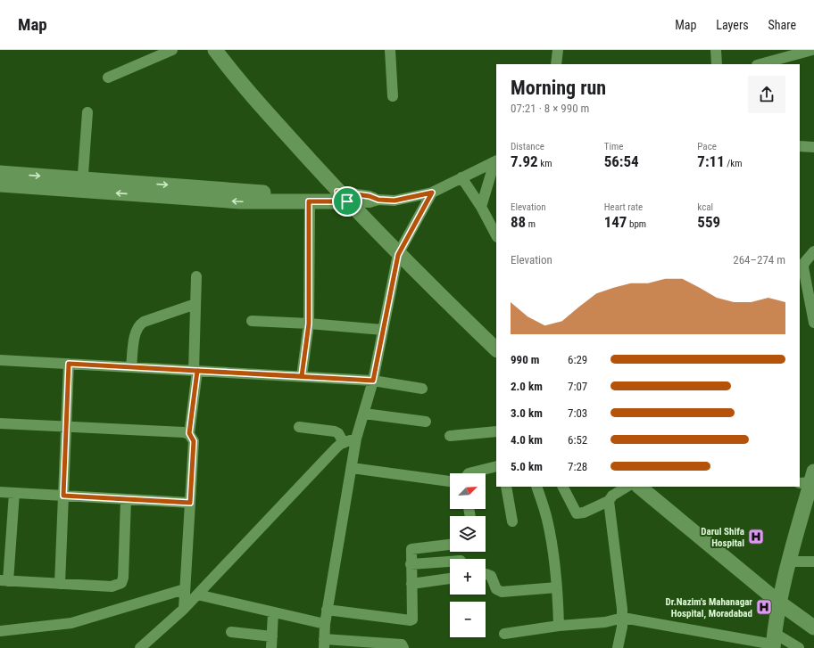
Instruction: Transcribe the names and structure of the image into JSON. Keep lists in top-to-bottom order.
{
  "places": {
    "hospital": ["Darul Shifa Hospital", "Dr.Nazim's Mahanagar Hospital, Moradabad"]
  },
  "north": "top right",
  "page": {
    "header": "Map",
    "nav": ["Map", "Layers", "Share"],
    "heading": ["Morning run", "07:21 · 8 × 990 m"],
    "stats": [
      ["Distance", "7.92 km"],
      ["Time", "56:54"],
      ["Pace", "7:11 /km"],
      ["Elevation", "88 m"],
      ["Heart rate", "147 bpm"],
      ["kcal", "559"]
    ],
    "chart": ["Elevation", "264–274 m"],
    "list": [
      {
        "name": "990 m",
        "note": "6:29"
      },
      {
        "name": "2.0 km",
        "note": "7:07"
      },
      {
        "name": "3.0 km",
        "note": "7:03"
      },
      {
        "name": "4.0 km",
        "note": "6:52"
      },
      {
        "name": "5.0 km",
        "note": "7:28"
      }
    ],
    "map_buttons": ["+", "−"]
  }
}
